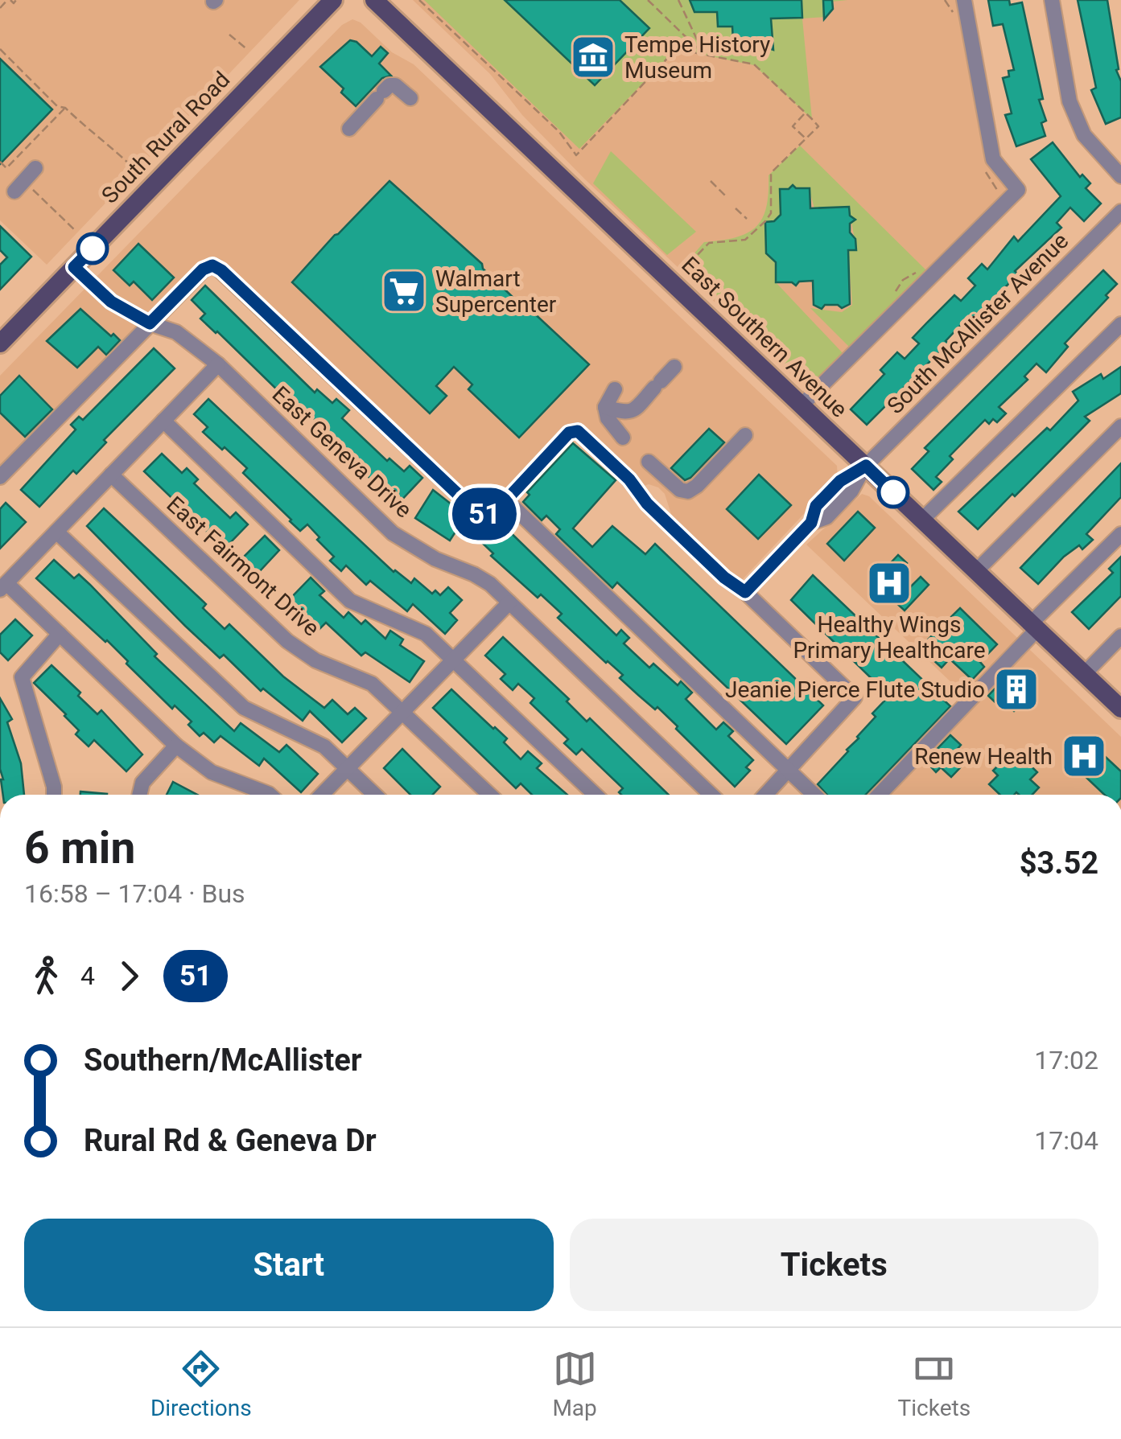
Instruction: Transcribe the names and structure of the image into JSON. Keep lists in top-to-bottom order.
{
  "streets": {
    "main road": ["South Rural Road", "East Southern Avenue"],
    "street": ["South McAllister Avenue", "East Geneva Drive", "East Fairmont Drive"]
  },
  "crossings": [
    ["South Rural Road", "East Geneva Drive"],
    ["South McAllister Avenue", "East Southern Avenue"]
  ],
  "places": {
    "museum": ["Tempe History Museum"],
    "supermarket": ["Walmart Supercenter"],
    "hospital": ["Healthy Wings Primary Healthcare", "Renew Health"],
    "building": ["Jeanie Pierce Flute Studio"]
  },
  "lines": ["bus line 51"],
  "page": {
    "on_map": "51",
    "heading": ["6 min", "16:58 – 17:04 · Bus", "$3.52"],
    "legs": ["4", "51"],
    "list": [
      {
        "name": "Southern/McAllister",
        "value": "17:02"
      },
      {
        "name": "Rural Rd & Geneva Dr",
        "value": "17:04"
      }
    ],
    "buttons": ["Start", "Tickets"],
    "tabs": ["Directions", "Map", "Tickets"]
  }
}
